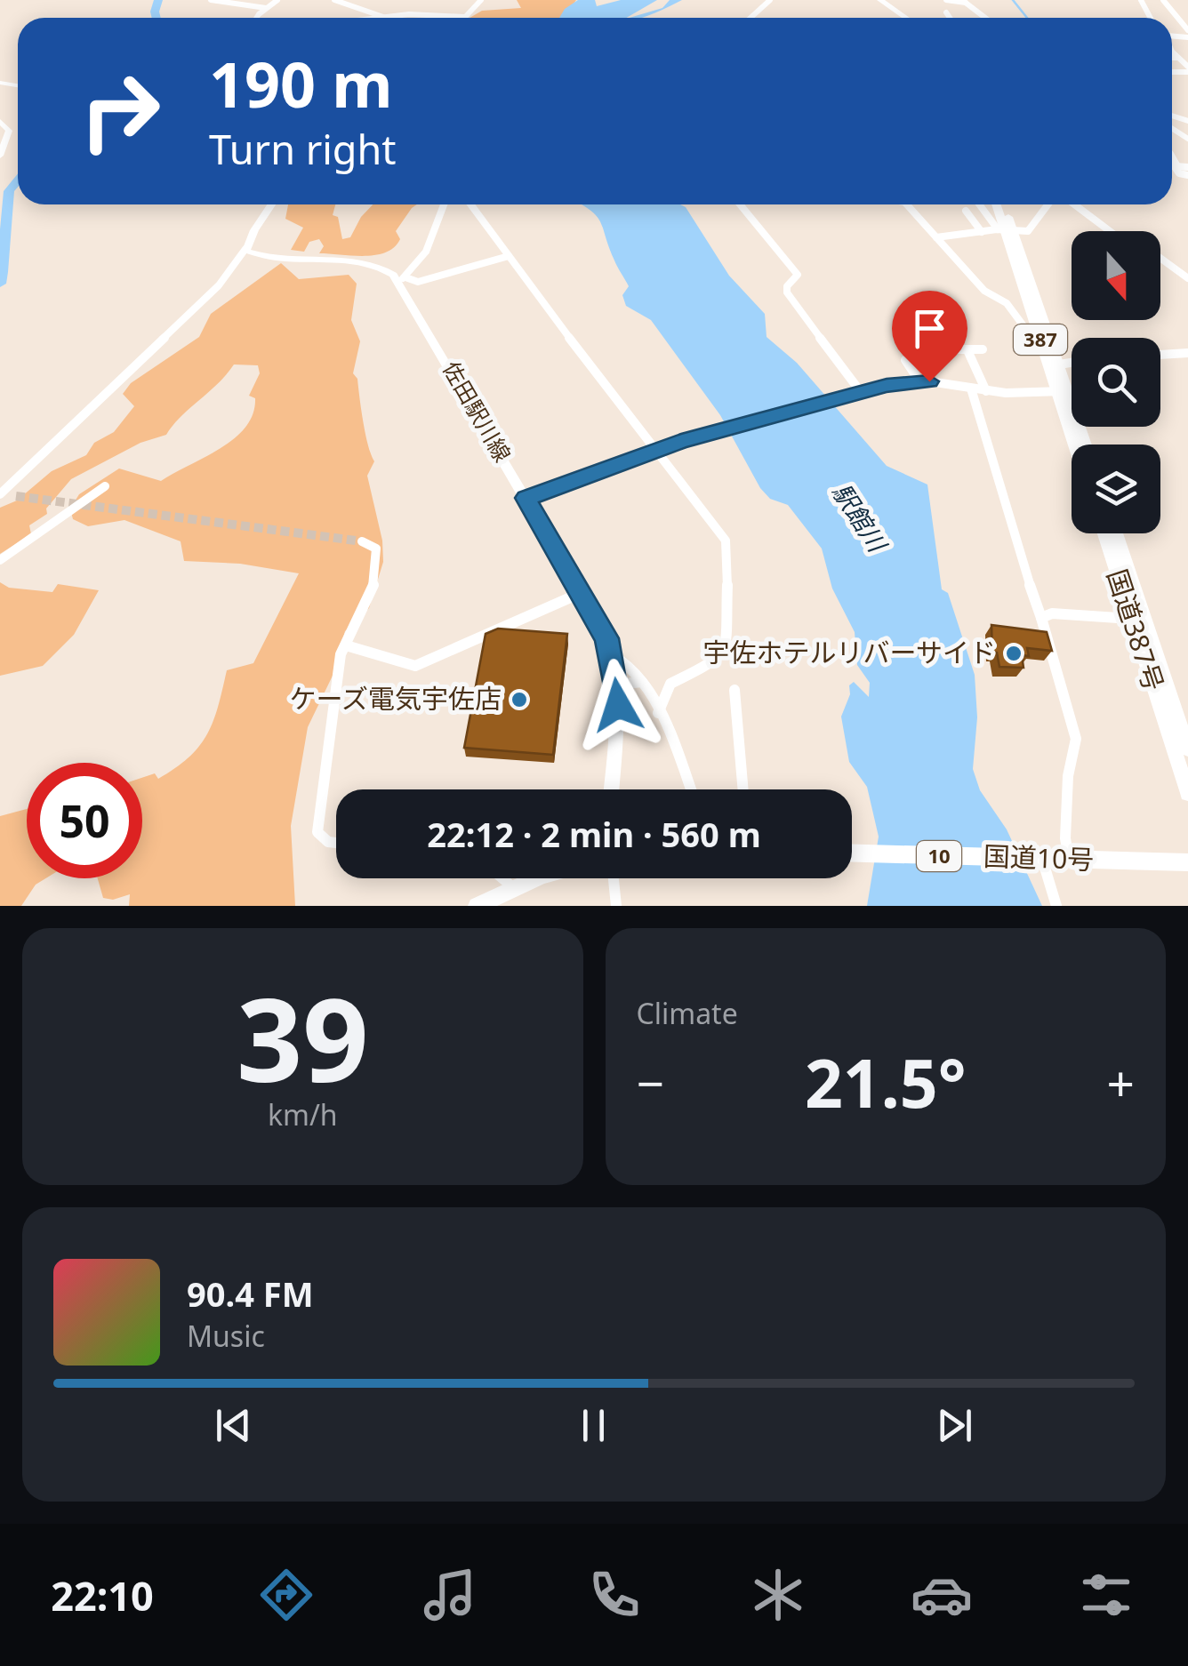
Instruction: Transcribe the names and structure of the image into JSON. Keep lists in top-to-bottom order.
{
  "streets": {
    "highway": [
      "387",
      "国道387号",
      "10",
      "国道10号"
    ],
    "main road": ["佐田駅川線"]
  },
  "water": ["駅館川"],
  "places": ["宇佐ホテルリバーサイド", "ケーズ電気宇佐店"],
  "north": "bottom",
  "page": {
    "turn": ["190 m", "Turn right"],
    "limit": "50",
    "trip": "22:12 · 2 min · 560 m",
    "tile": [
      ["39", "km/h"],
      "Climate"
    ],
    "heat": ["−", "21.5°", "+"],
    "song": ["90.4 FM", "Music"],
    "tabs": "22:10"
  }
}
